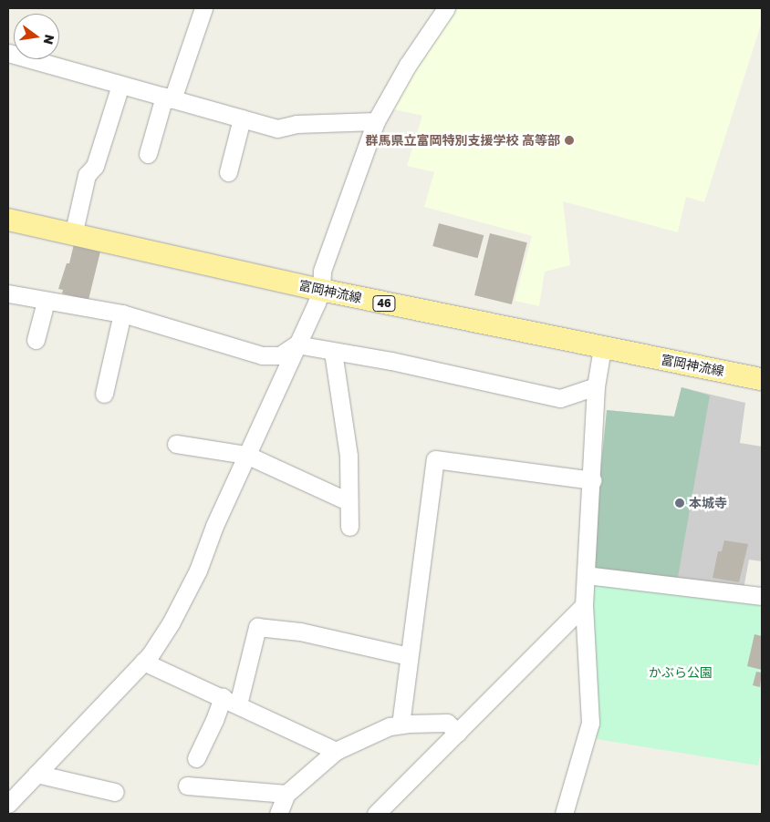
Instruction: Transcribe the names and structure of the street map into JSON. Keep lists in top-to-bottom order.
{
  "streets": {
    "main road": ["富岡神流線", "46"]
  },
  "parks": ["かぶら公園"],
  "places": ["群馬県立富岡特別支援学校 高等部", "本城寺"],
  "north": "right"
}
